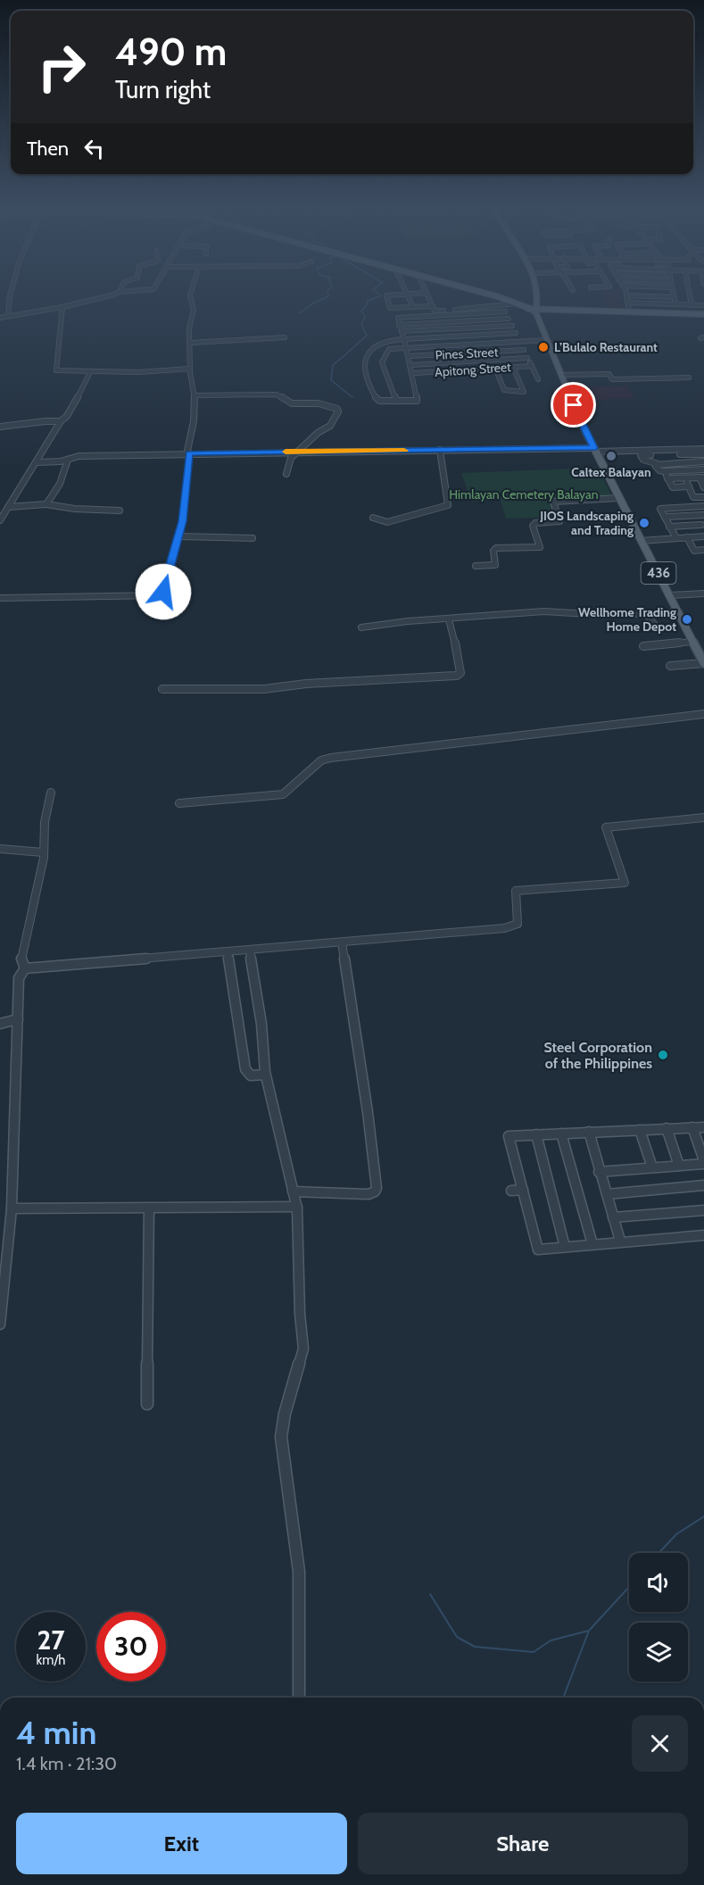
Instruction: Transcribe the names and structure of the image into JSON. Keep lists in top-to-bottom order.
{
  "streets": {
    "main road": ["436"],
    "street": ["Pines Street", "Apitong Street"]
  },
  "parks": ["Himlayan Cemetery Balayan"],
  "places": [
    "L’Bulalo Restaurant",
    "Caltex Balayan",
    "JIOS Landscaping and Trading",
    "Wellhome Trading Home Depot",
    "Steel Corporation of the Philippines"
  ],
  "page": {
    "turn": ["490 m", "Turn right"],
    "then": "Then",
    "speed": "27 km/h",
    "limit": "30",
    "heading": ["4 min", "1.4 km · 21:30"],
    "buttons": ["Exit", "Share"]
  }
}
